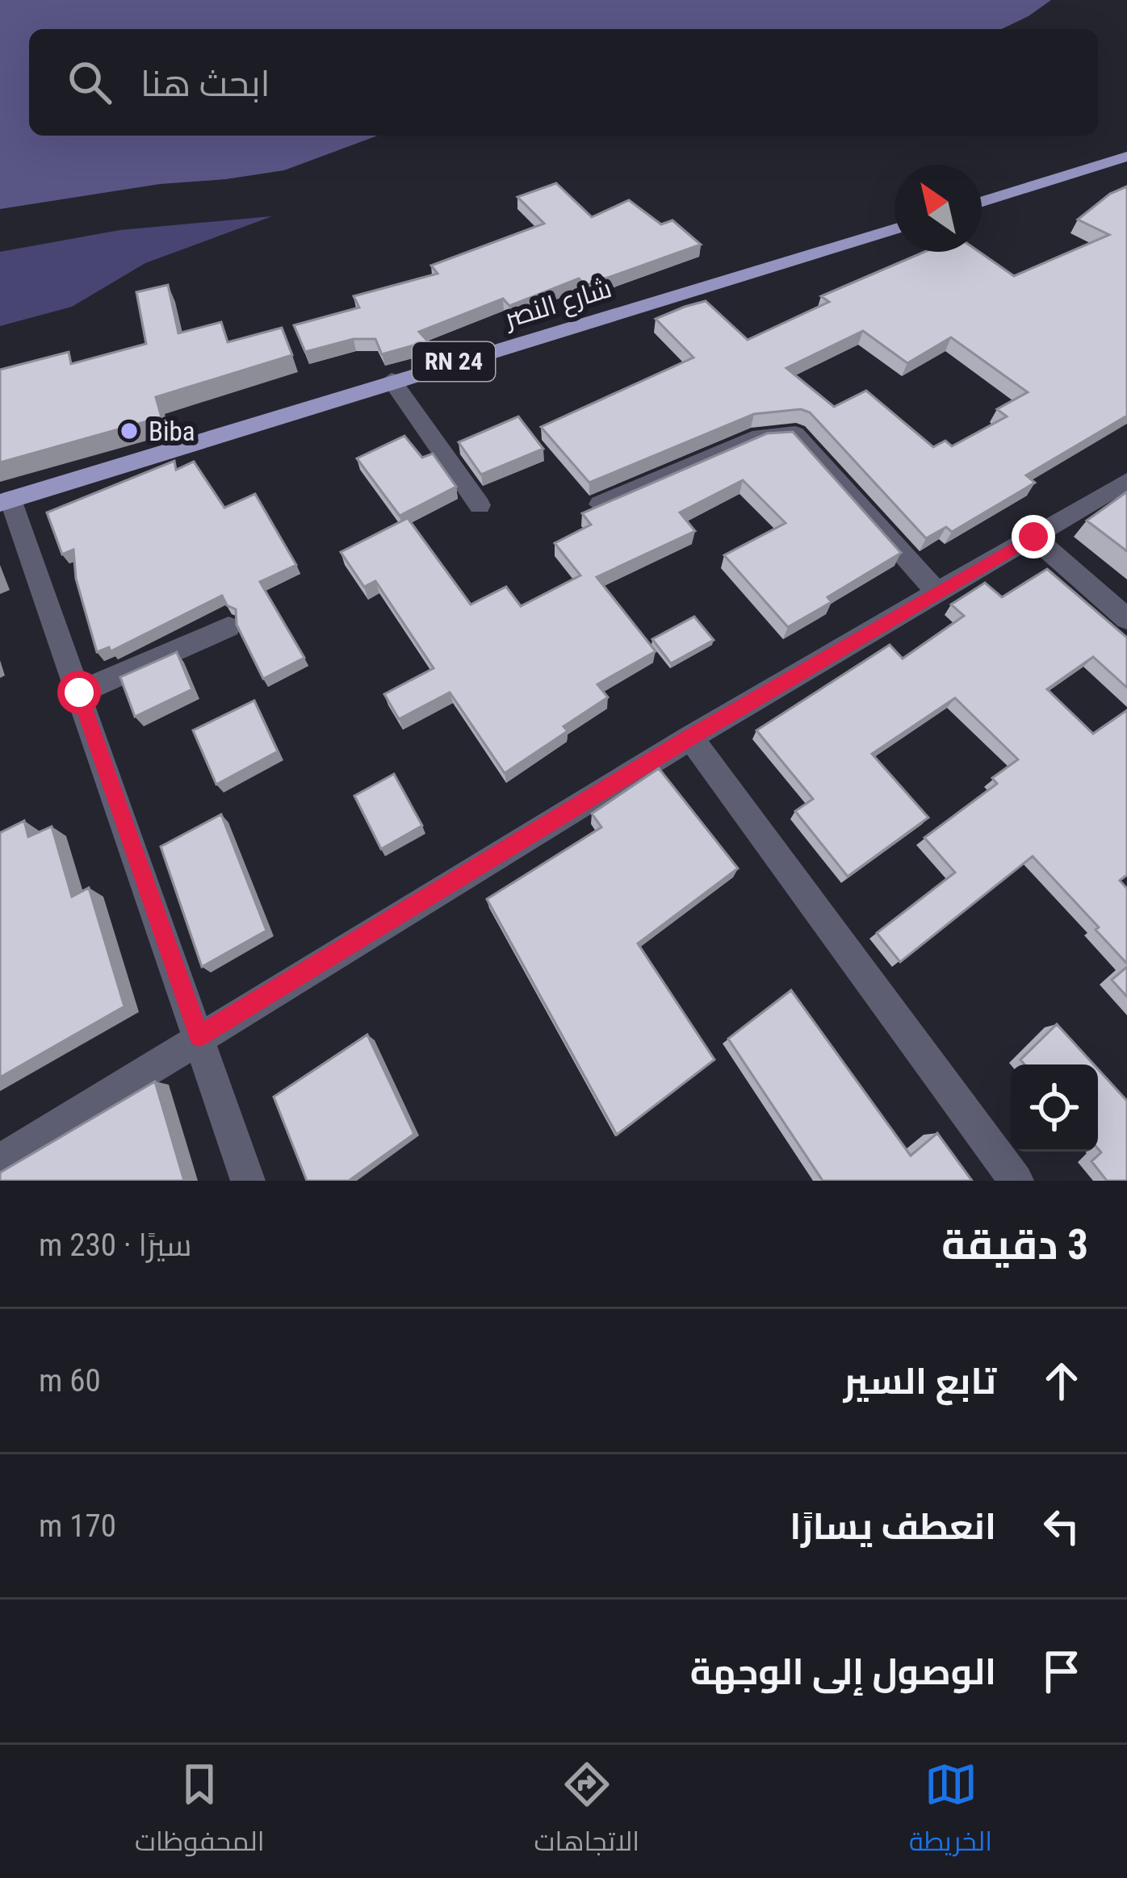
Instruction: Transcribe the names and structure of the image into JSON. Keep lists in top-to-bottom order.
{
  "streets": {
    "main road": ["شارع النصر", "RN 24"]
  },
  "places": ["Biba"],
  "north": "top left",
  "page": {
    "search": "ابحث هنا",
    "heading": ["3 دقيقة", "سيرًا · 230 m"],
    "list": [
      ["تابع السير", "60 m"],
      ["انعطف يسارًا", "170 m"],
      "الوصول إلى الوجهة"
    ],
    "nav": ["الخريطة", "الاتجاهات", "المحفوظات"]
  }
}
